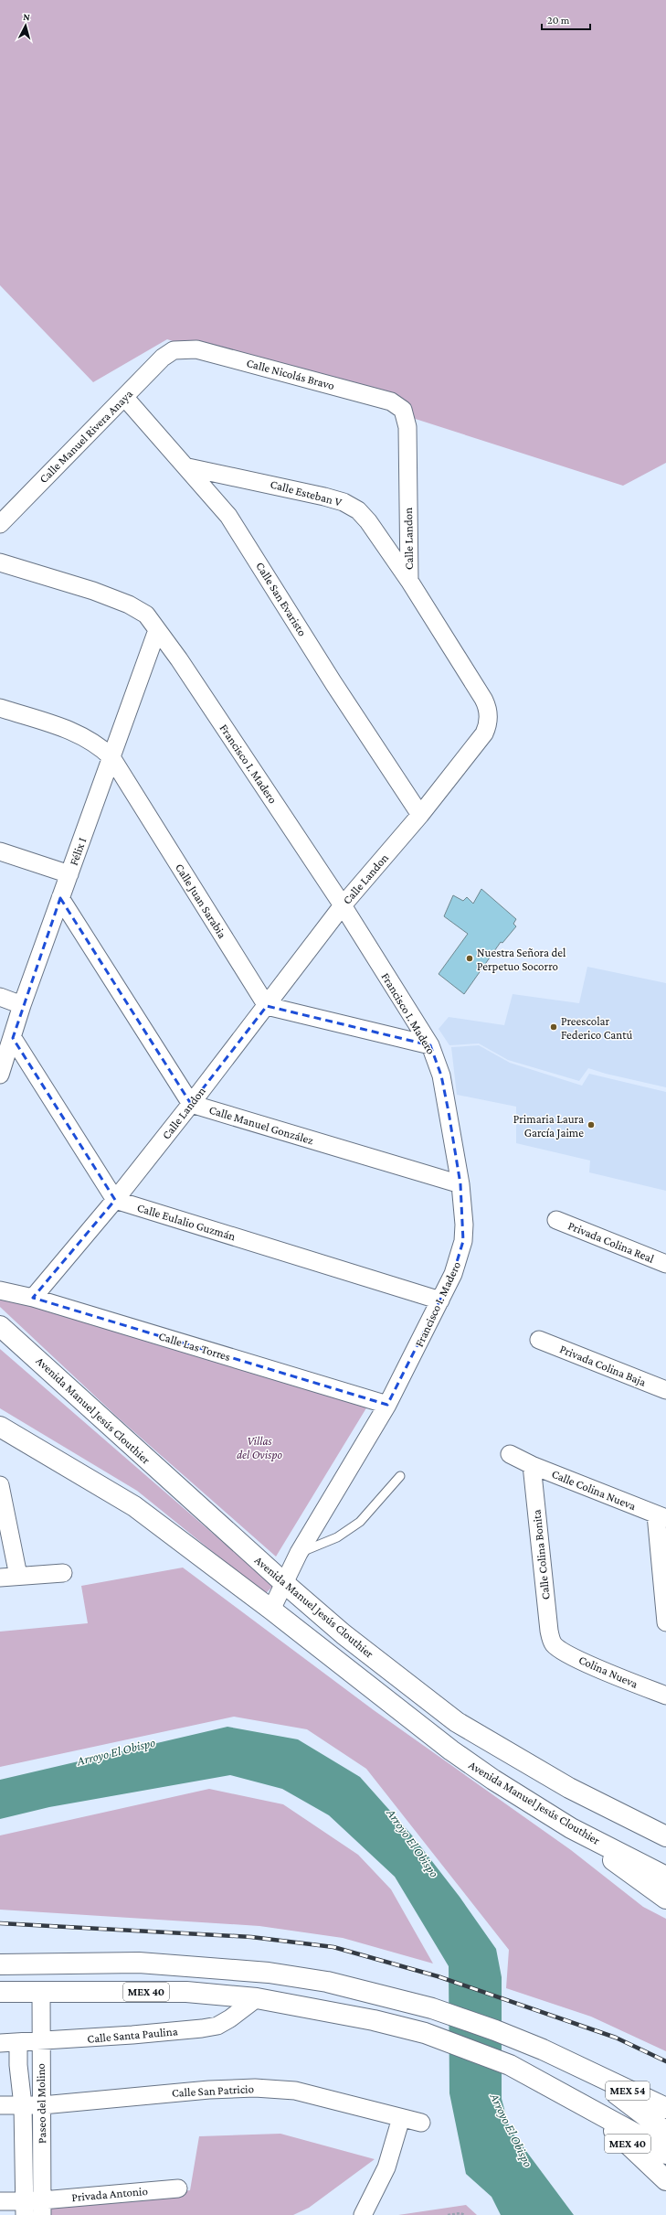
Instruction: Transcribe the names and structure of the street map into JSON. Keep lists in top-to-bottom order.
{
  "streets": {
    "street": [
      "Calle Nicolás Bravo",
      "Calle Manuel Rivera Anaya",
      "Calle Esteban V",
      "Calle Landon",
      "Calle San Evaristo",
      "Francisco I. Madero",
      "Félix I",
      "Calle Juan Sarabia",
      "Calle Manuel González",
      "Calle Eulalio Guzmán",
      "Privada Colina Real",
      "Calle Las Torres",
      "Privada Colina Baja",
      "Avenida Manuel Jesús Clouthier",
      "Calle Colina Nueva",
      "Calle Colina Bonita",
      "Colina Nueva",
      "MEX 40",
      "Calle Santa Paulina",
      "Calle San Patricio",
      "MEX 54",
      "Paseo del Molino",
      "Privada Antonio"
    ]
  },
  "crossings": [
    ["Calle Nicolás Bravo", "Calle Manuel Rivera Anaya"],
    ["Calle Nicolás Bravo", "Calle Landon"],
    ["Calle Manuel Rivera Anaya", "Calle San Evaristo"],
    ["Calle Esteban V", "Calle Landon"],
    ["Calle Esteban V", "Calle San Evaristo"],
    ["Calle Landon", "Calle San Evaristo"],
    ["Calle Landon", "Francisco I. Madero"],
    ["Calle Landon", "Calle Juan Sarabia"],
    ["Calle Landon", "Calle Manuel González"],
    ["Calle Landon", "Calle Eulalio Guzmán"],
    ["Calle Landon", "Calle Las Torres"],
    ["Francisco I. Madero", "Félix I"],
    ["Francisco I. Madero", "Calle Manuel González"],
    ["Francisco I. Madero", "Calle Eulalio Guzmán"],
    ["Francisco I. Madero", "Calle Las Torres"],
    ["Francisco I. Madero", "Avenida Manuel Jesús Clouthier"],
    ["Félix I", "Calle Juan Sarabia"],
    ["Calle Colina Nueva", "Calle Colina Bonita"],
    ["Calle Colina Bonita", "Colina Nueva"],
    ["MEX 40", "Calle Santa Paulina"],
    ["MEX 40", "MEX 54"],
    ["MEX 40", "Paseo del Molino"],
    ["Calle Santa Paulina", "Paseo del Molino"],
    ["Calle San Patricio", "Paseo del Molino"],
    ["Paseo del Molino", "Privada Antonio"]
  ],
  "water": ["Arroyo El Obispo"],
  "parks": ["Villas del Ovispo"],
  "places": ["Nuestra Señora del Perpetuo Socorro", "Preescolar Federico Cantú", "Primaria Laura García Jaime"],
  "scale_bar": "20 m",
  "north": "top"
}
